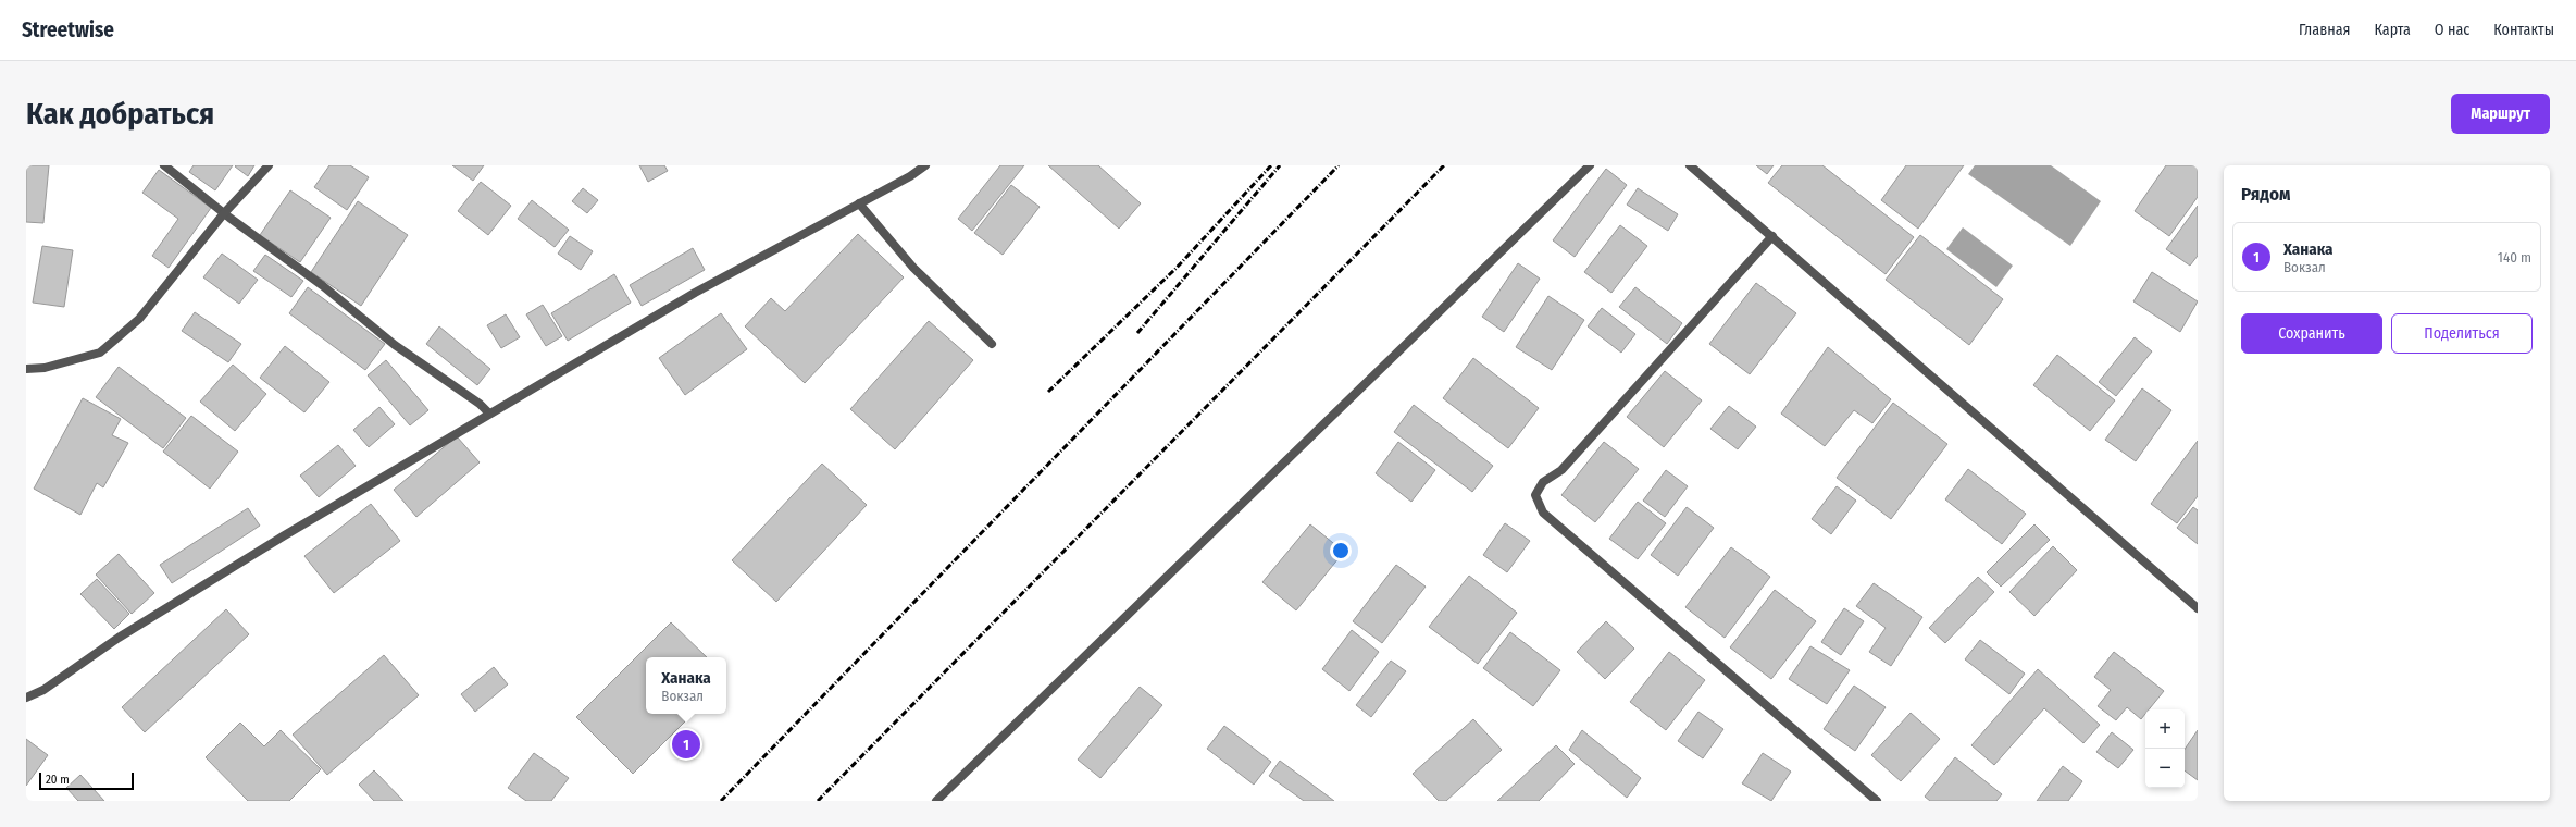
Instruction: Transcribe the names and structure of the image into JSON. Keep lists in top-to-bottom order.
{
  "scale_bar": "20 m",
  "page": {
    "header": "Streetwise",
    "nav": [
      "Главная",
      "Карта",
      "О нас",
      "Контакты"
    ],
    "buttons": [
      "Маршрут",
      ["Сохранить", "Поделиться"]
    ],
    "title": "Как добраться",
    "heading": "Рядом",
    "list": [
      {
        "mark": "1",
        "name": "Ханака",
        "note": "Вокзал",
        "value": "140 m"
      }
    ],
    "popup": ["Ханака", "Вокзал"],
    "map_buttons": ["+", "−"],
    "pins": "1",
    "scale": "20 m"
  }
}
